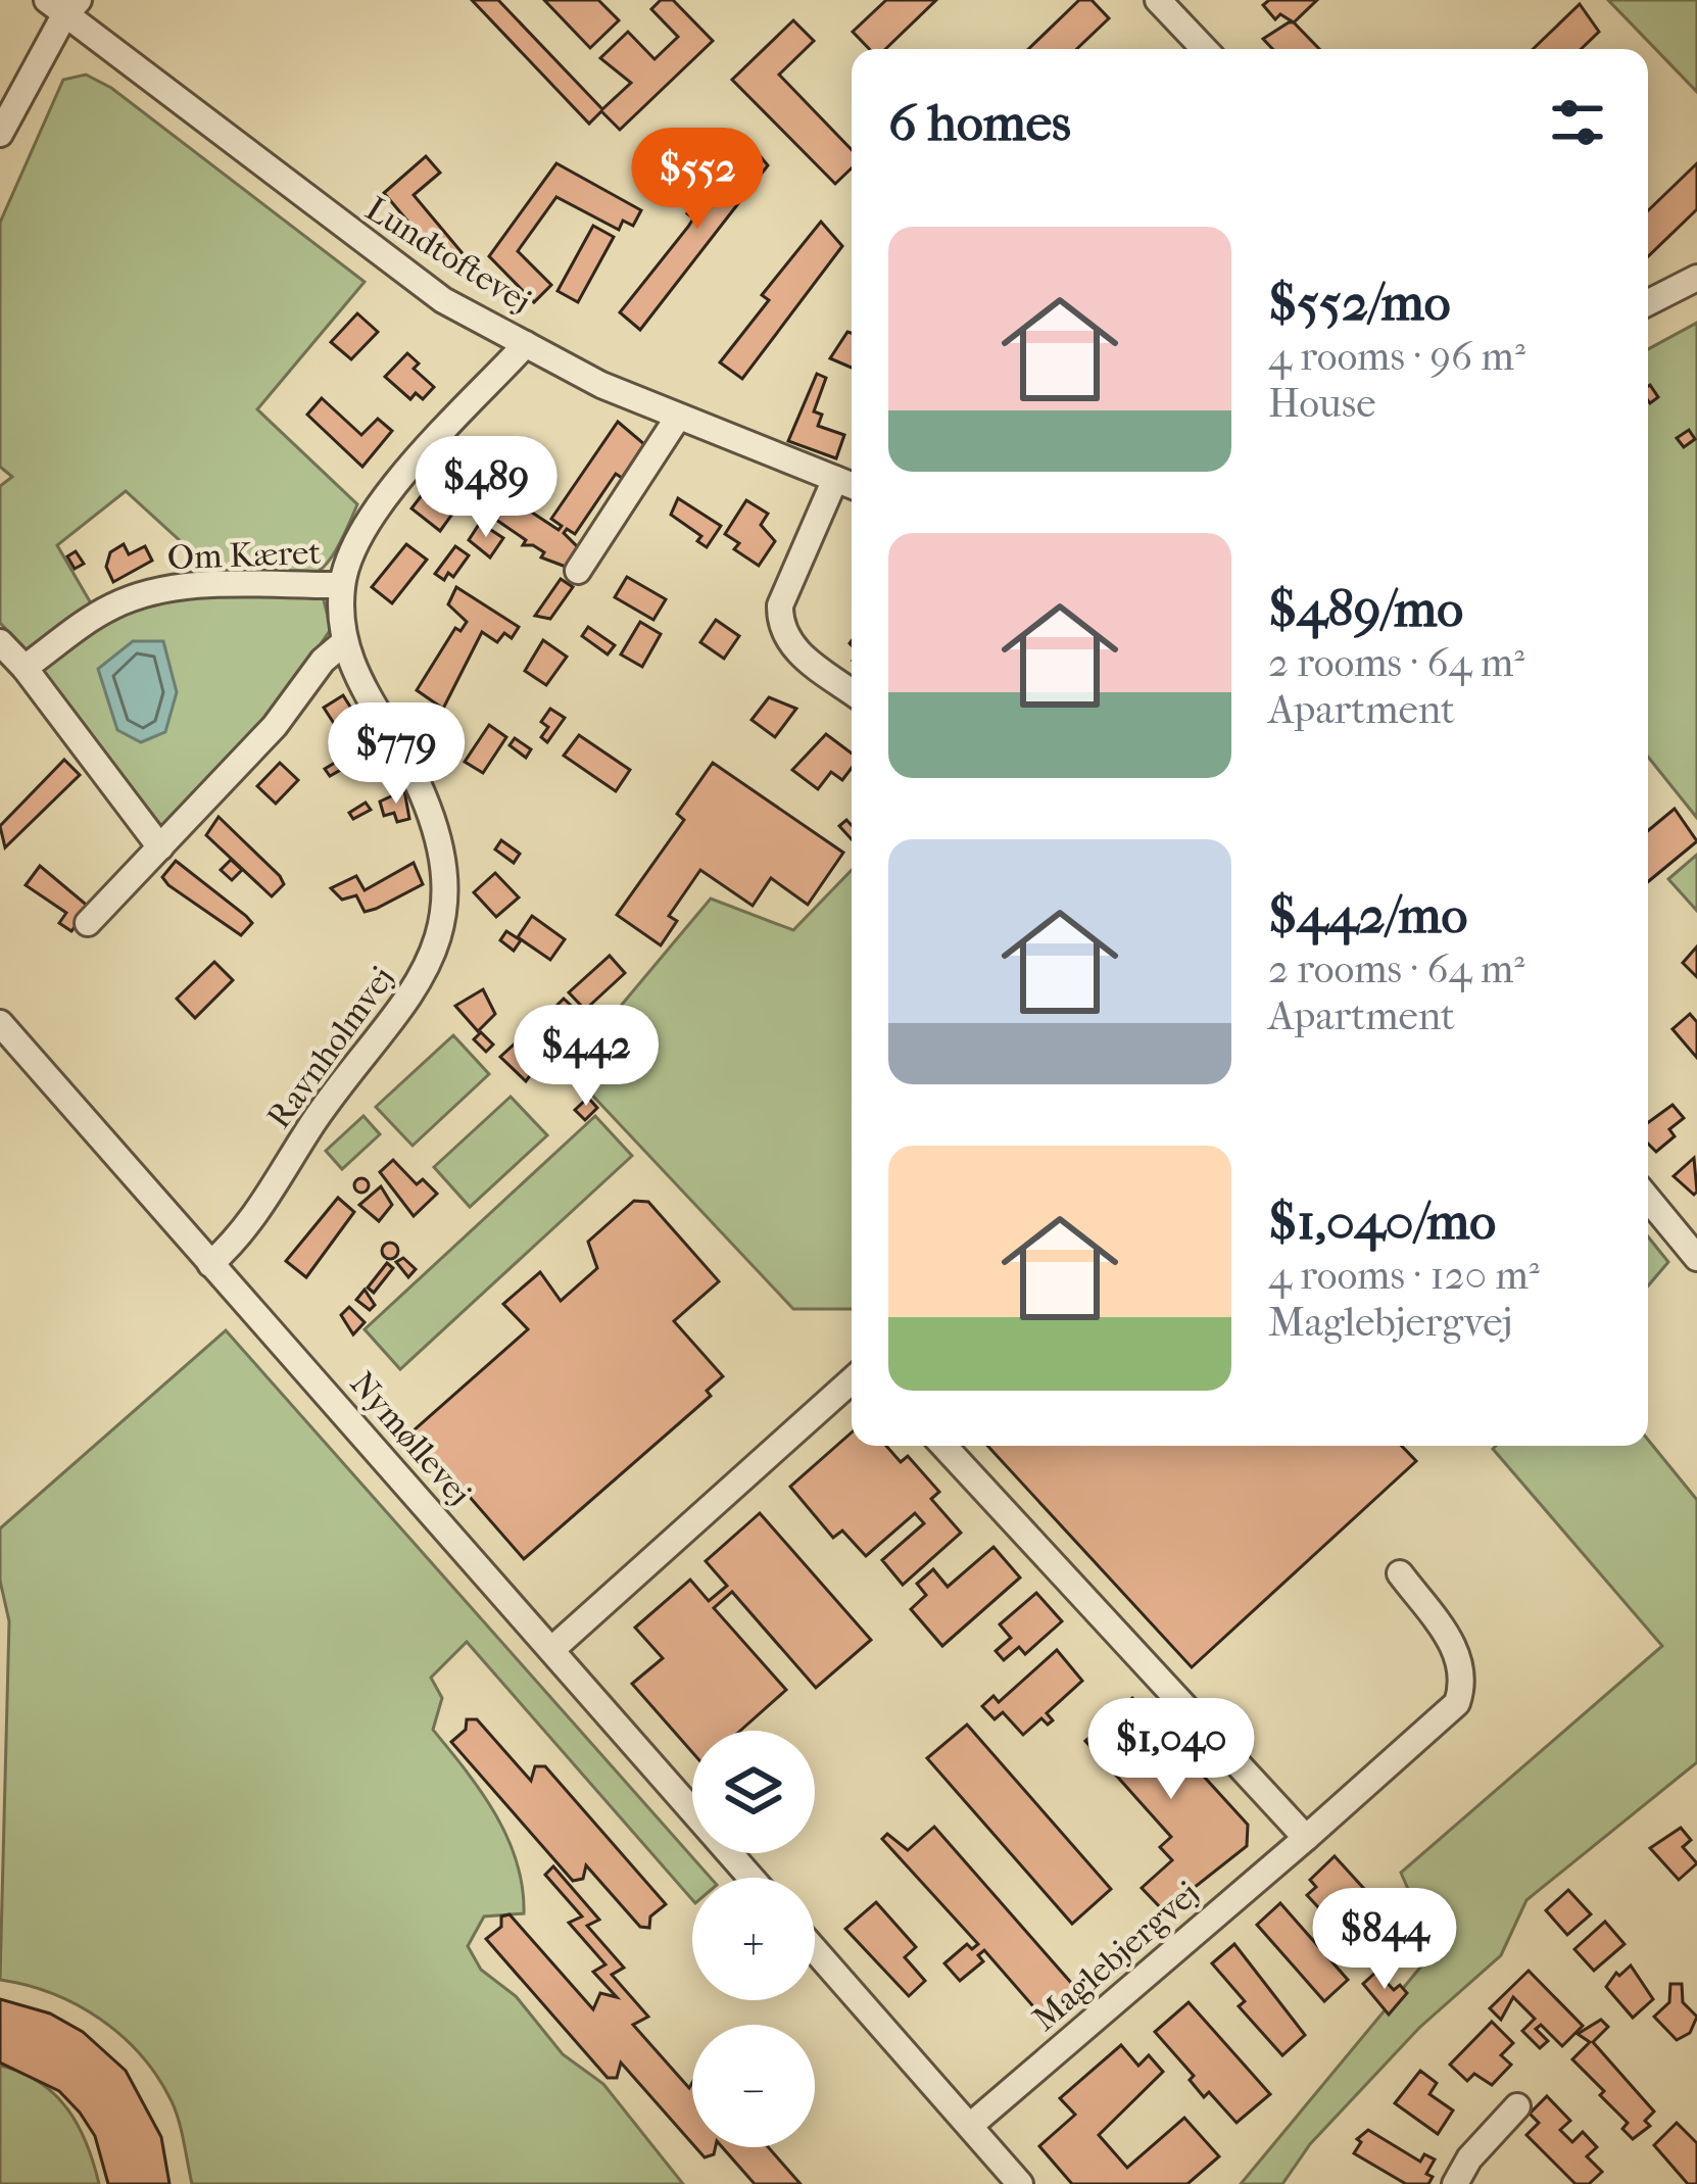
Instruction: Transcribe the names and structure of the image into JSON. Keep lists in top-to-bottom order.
{
  "streets": {
    "street": [
      "Lundtoftevej",
      "Om Kæret",
      "Ravnholmvej",
      "Nymøllevej",
      "Maglebjergvej"
    ]
  },
  "crossings": [
    ["Lundtoftevej", "Ravnholmvej"],
    ["Om Kæret", "Ravnholmvej"],
    ["Ravnholmvej", "Nymøllevej"]
  ],
  "page": {
    "heading": "6 homes",
    "price": [
      "$552",
      "$489",
      "$779",
      "$442",
      "$1,040",
      "$844"
    ],
    "list": [
      {
        "name": "$552/mo",
        "note": "4 rooms · 96 m² · House"
      },
      {
        "name": "$489/mo",
        "note": "2 rooms · 64 m² · Apartment"
      },
      {
        "name": "$442/mo",
        "note": "2 rooms · 64 m² · Apartment"
      },
      {
        "name": "$1,040/mo",
        "note": "4 rooms · 120 m² · Maglebjergvej"
      }
    ],
    "map_buttons": ["+", "−"]
  }
}
